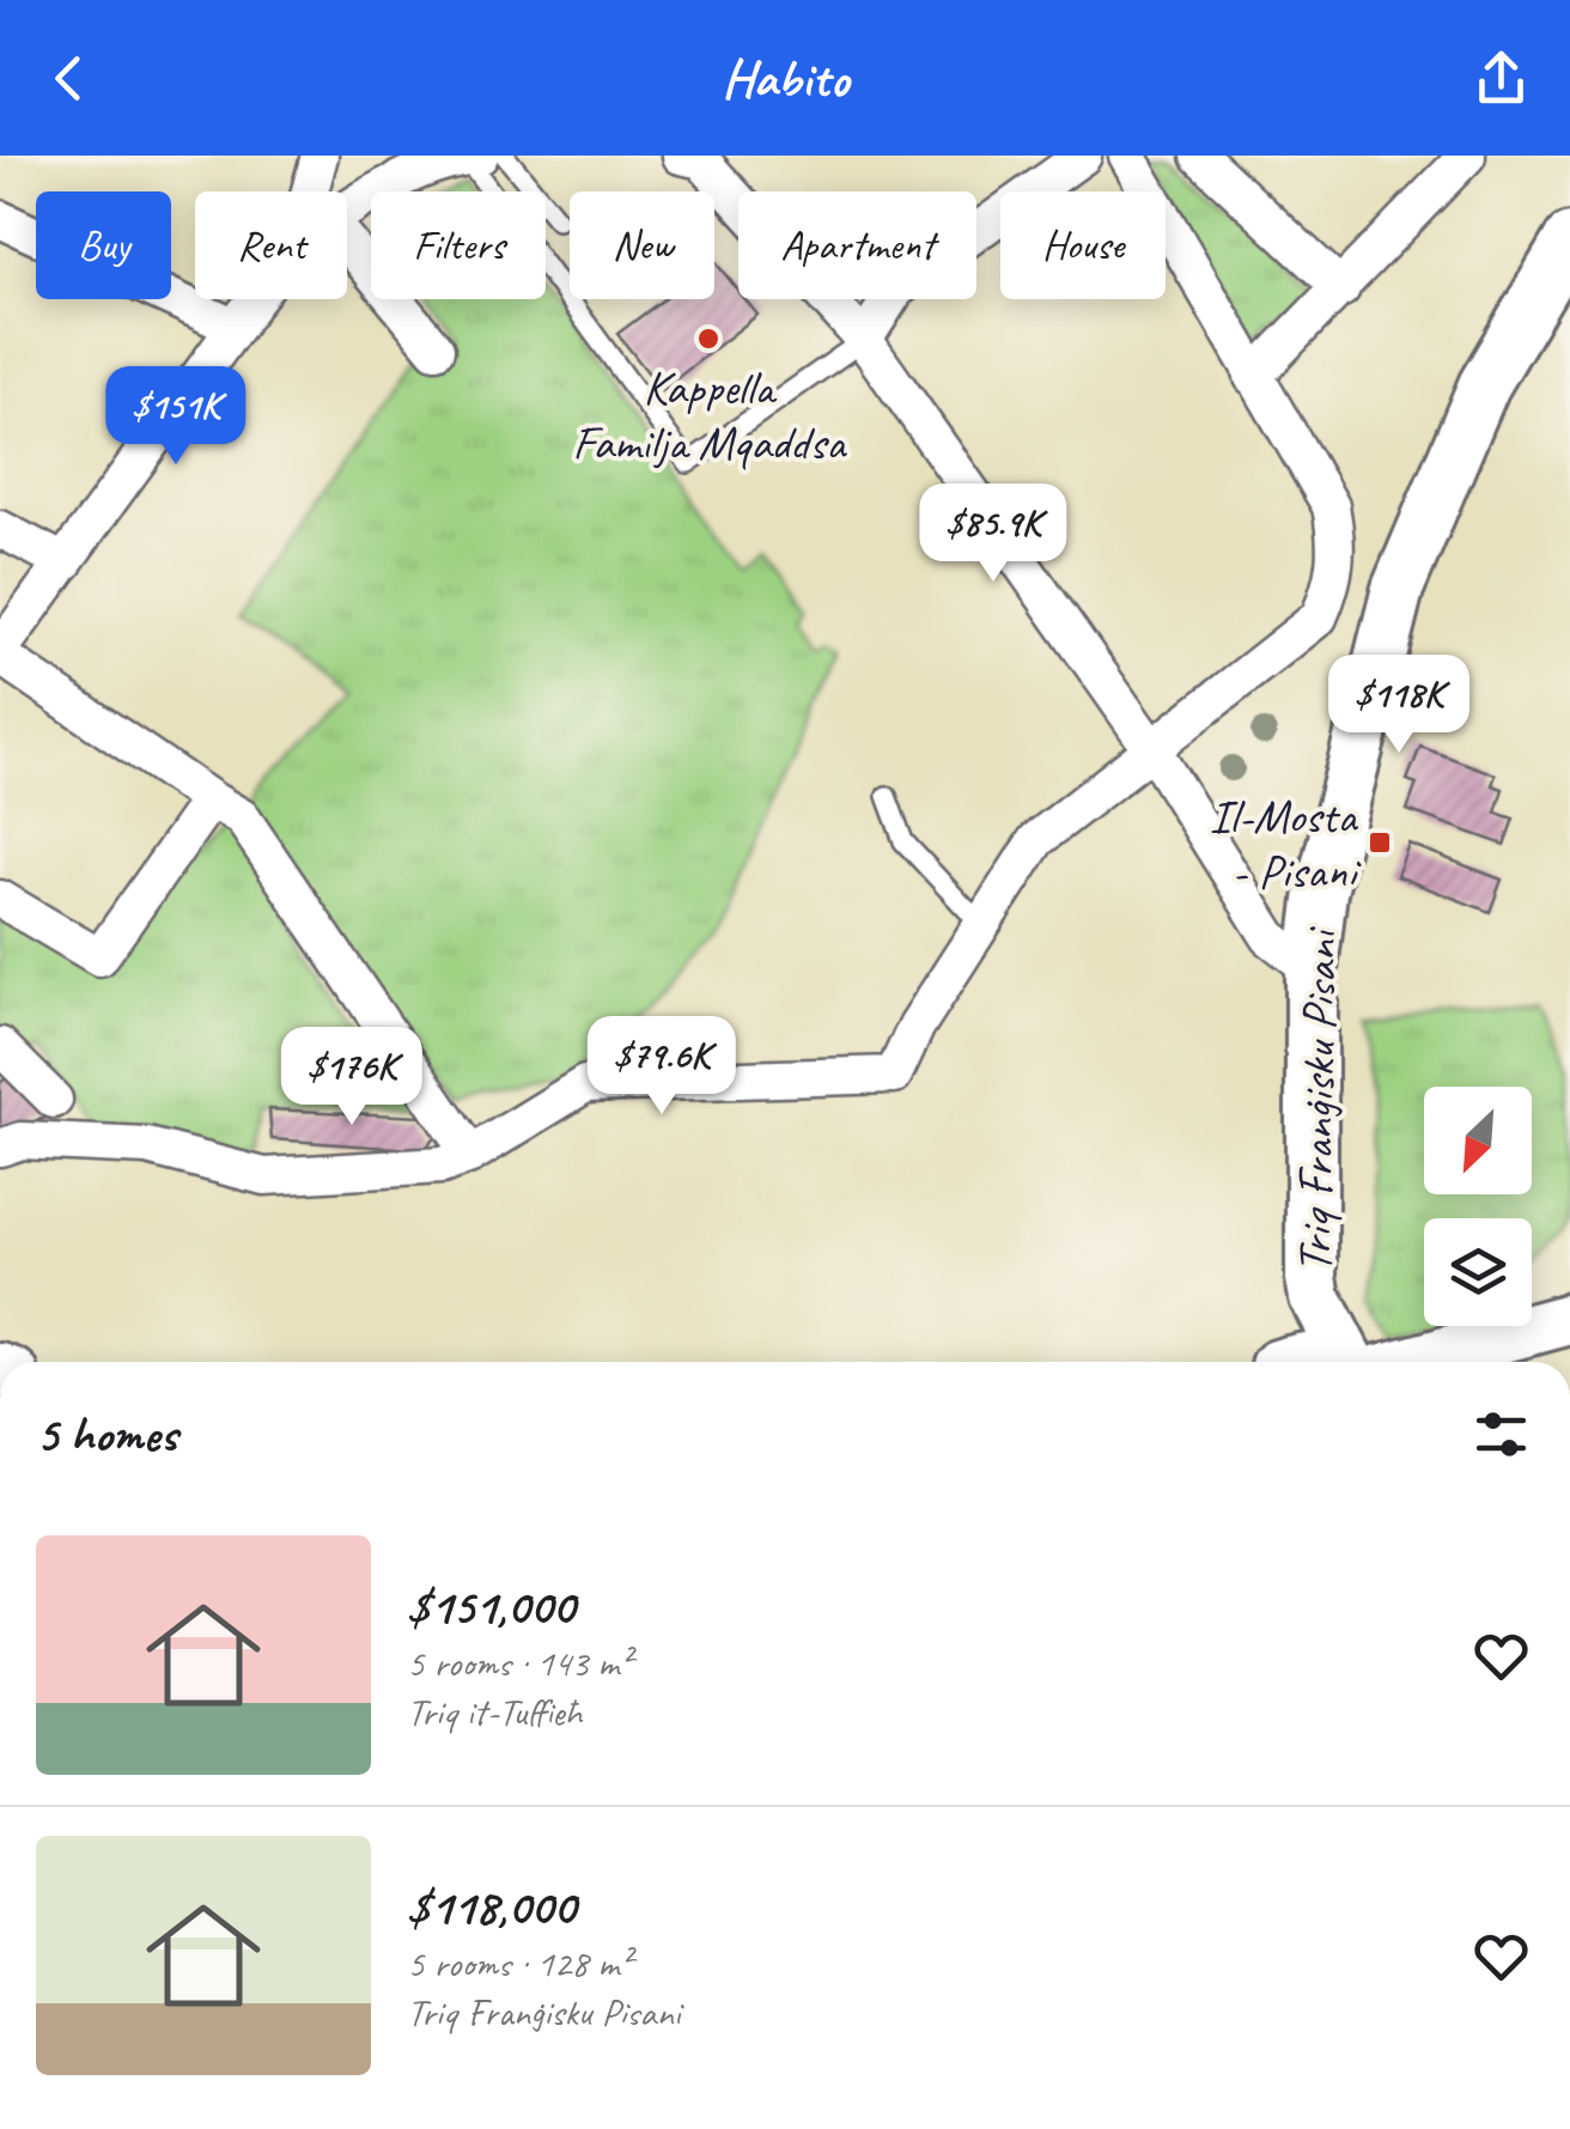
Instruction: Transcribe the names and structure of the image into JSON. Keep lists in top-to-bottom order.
{
  "streets": {
    "street": ["Triq Franġisku Pisani"]
  },
  "places": {
    "other": ["Kappella Familja Mqaddsa"],
    "transit": ["Il-Mosta - Pisani"]
  },
  "north": "bottom left",
  "page": {
    "header": "Habito",
    "chip": [
      "Buy",
      "Rent",
      "Filters",
      "New",
      "Apartment",
      "House"
    ],
    "price": [
      "$151K",
      "$85.9K",
      "$118K",
      "$79.6K",
      "$176K"
    ],
    "heading": "5 homes",
    "list": [
      {
        "name": "$151,000",
        "note": "5 rooms · 143 m² · Triq it-Tuffieħ"
      },
      {
        "name": "$118,000",
        "note": "5 rooms · 128 m² · Triq Franġisku Pisani"
      }
    ]
  }
}
